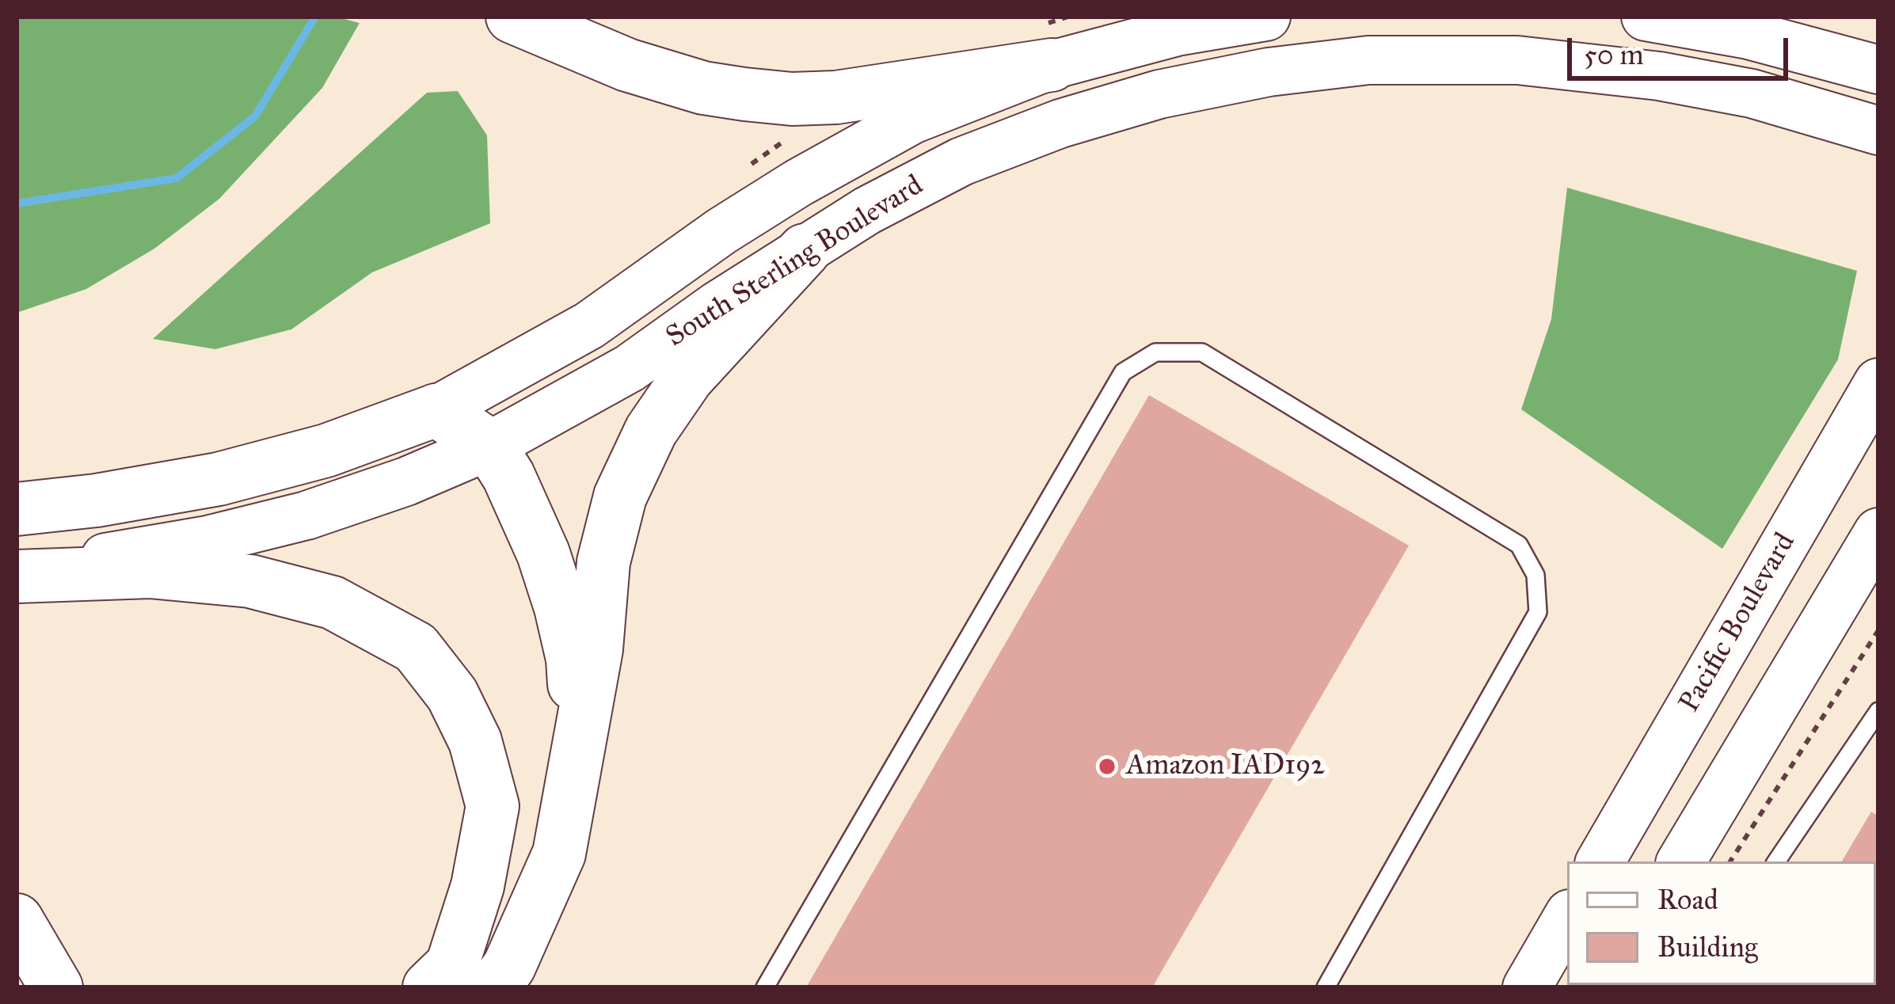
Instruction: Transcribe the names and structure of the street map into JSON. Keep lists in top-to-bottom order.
{
  "streets": {
    "main road": ["South Sterling Boulevard", "Pacific Boulevard"]
  },
  "places": ["Amazon IAD192"],
  "legend": ["Road", "Building"],
  "scale_bar": "50 m"
}
